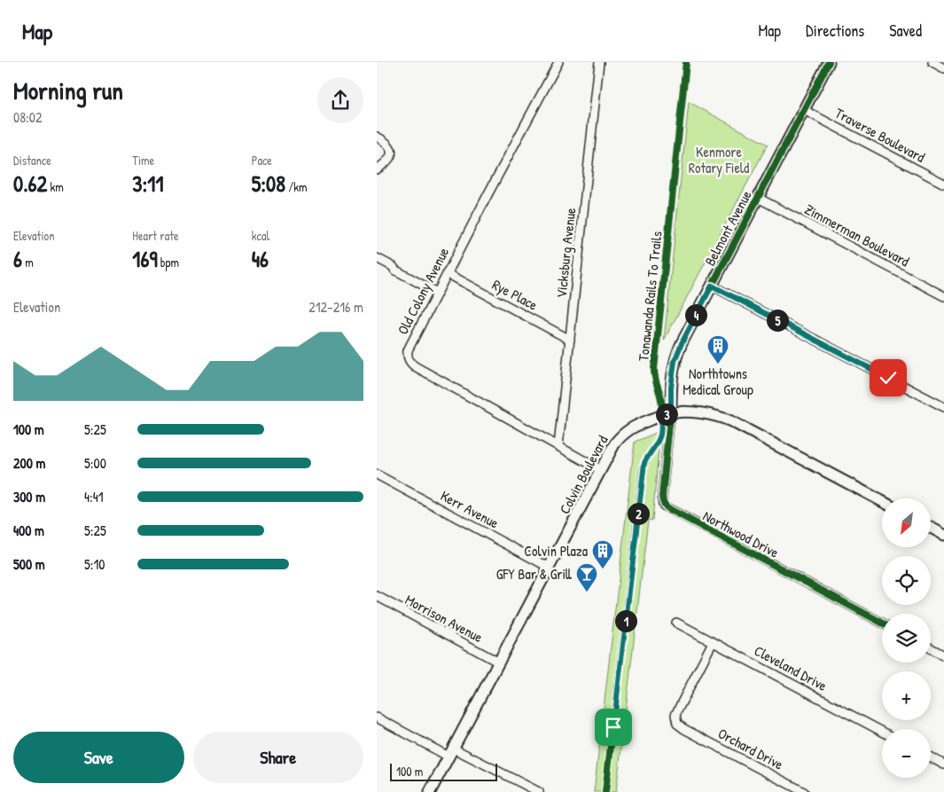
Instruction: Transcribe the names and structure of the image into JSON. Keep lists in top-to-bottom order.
{
  "streets": {
    "street": [
      "Traverse Boulevard",
      "Belmont Avenue",
      "Zimmerman Boulevard",
      "Vicksburg Avenue",
      "Old Colony Avenue",
      "Rye Place",
      "Colvin Boulevard",
      "Kerr Avenue",
      "Northwood Drive",
      "Morrison Avenue",
      "Cleveland Drive",
      "Orchard Drive"
    ],
    "cycle path": ["Tonawanda Rails To Trails"]
  },
  "crossings": [
    ["Traverse Boulevard", "Belmont Avenue"],
    ["Belmont Avenue", "Zimmerman Boulevard"],
    ["Belmont Avenue", "Colvin Boulevard"],
    ["Belmont Avenue", "Northwood Drive"],
    ["Vicksburg Avenue", "Old Colony Avenue"],
    ["Vicksburg Avenue", "Rye Place"],
    ["Old Colony Avenue", "Rye Place"],
    ["Old Colony Avenue", "Colvin Boulevard"],
    ["Colvin Boulevard", "Kerr Avenue"],
    ["Colvin Boulevard", "Northwood Drive"],
    ["Colvin Boulevard", "Morrison Avenue"],
    ["Cleveland Drive", "Orchard Drive"]
  ],
  "parks": ["Kenmore Rotary Field"],
  "places": {
    "building": ["Northtowns Medical Group", "Colvin Plaza"],
    "bar": ["GFY Bar & Grill"]
  },
  "scale_bar": "100 m",
  "north": "bottom left",
  "page": {
    "header": "Map",
    "nav": ["Map", "Directions", "Saved"],
    "heading": ["Morning run", "08:02"],
    "stats": [
      ["Distance", "0.62 km"],
      ["Time", "3:11"],
      ["Pace", "5:08 /km"],
      ["Elevation", "6 m"],
      ["Heart rate", "169 bpm"],
      ["kcal", "46"]
    ],
    "chart": ["Elevation", "212–216 m"],
    "pins": [
      "4",
      "5",
      "3",
      "2",
      "1"
    ],
    "list": [
      {
        "name": "100 m",
        "note": "5:25"
      },
      {
        "name": "200 m",
        "note": "5:00"
      },
      {
        "name": "300 m",
        "note": "4:41"
      },
      {
        "name": "400 m",
        "note": "5:25"
      },
      {
        "name": "500 m",
        "note": "5:10"
      }
    ],
    "map_buttons": ["+", "−"],
    "buttons": ["Save", "Share"],
    "scale": "100 m"
  }
}
